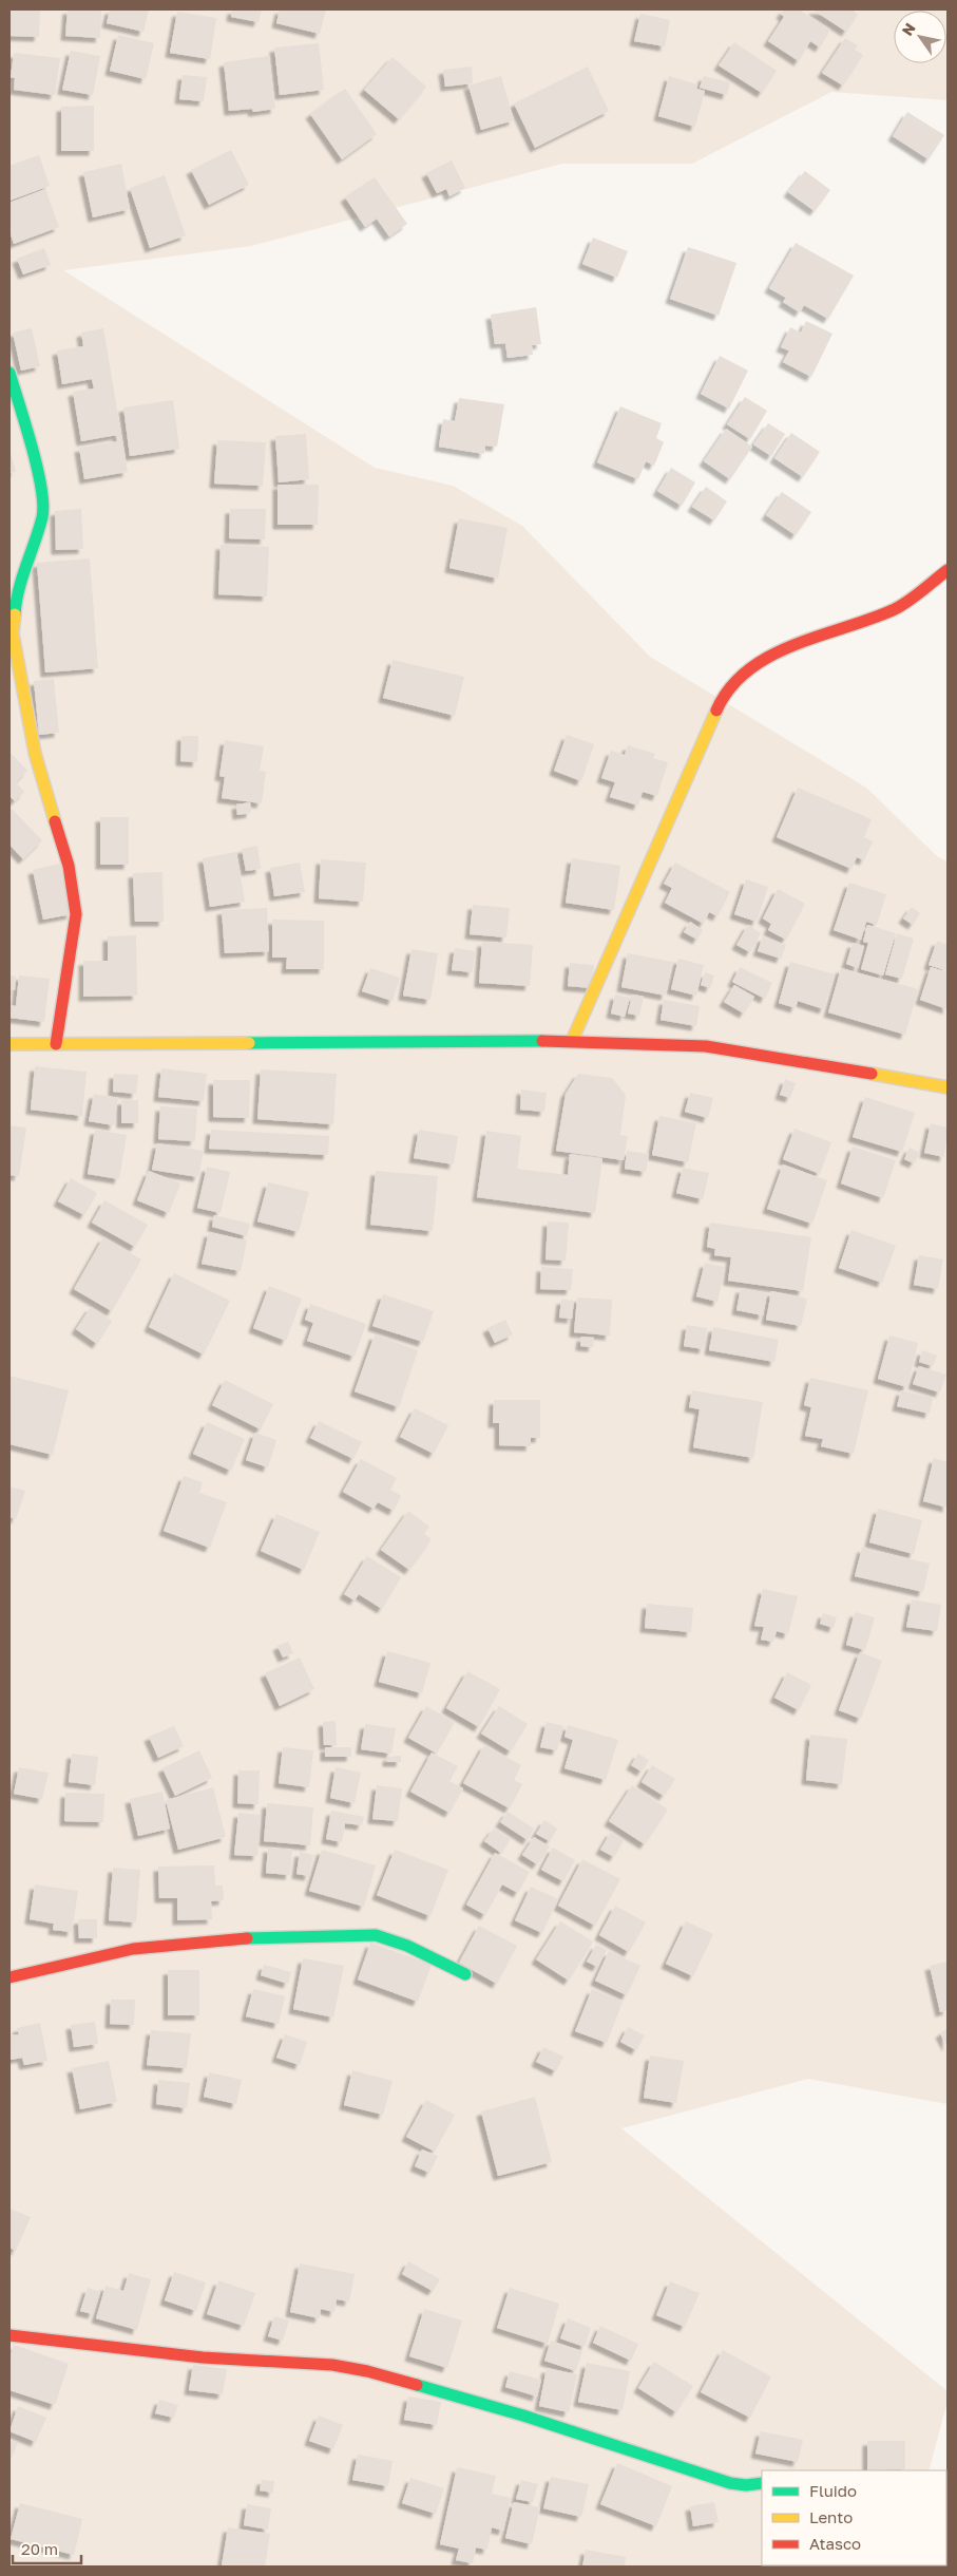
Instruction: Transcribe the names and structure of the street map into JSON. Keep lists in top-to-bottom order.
{
  "legend": ["Fluido", "Lento", "Atasco"],
  "scale_bar": "20 m",
  "north": "top left"
}
